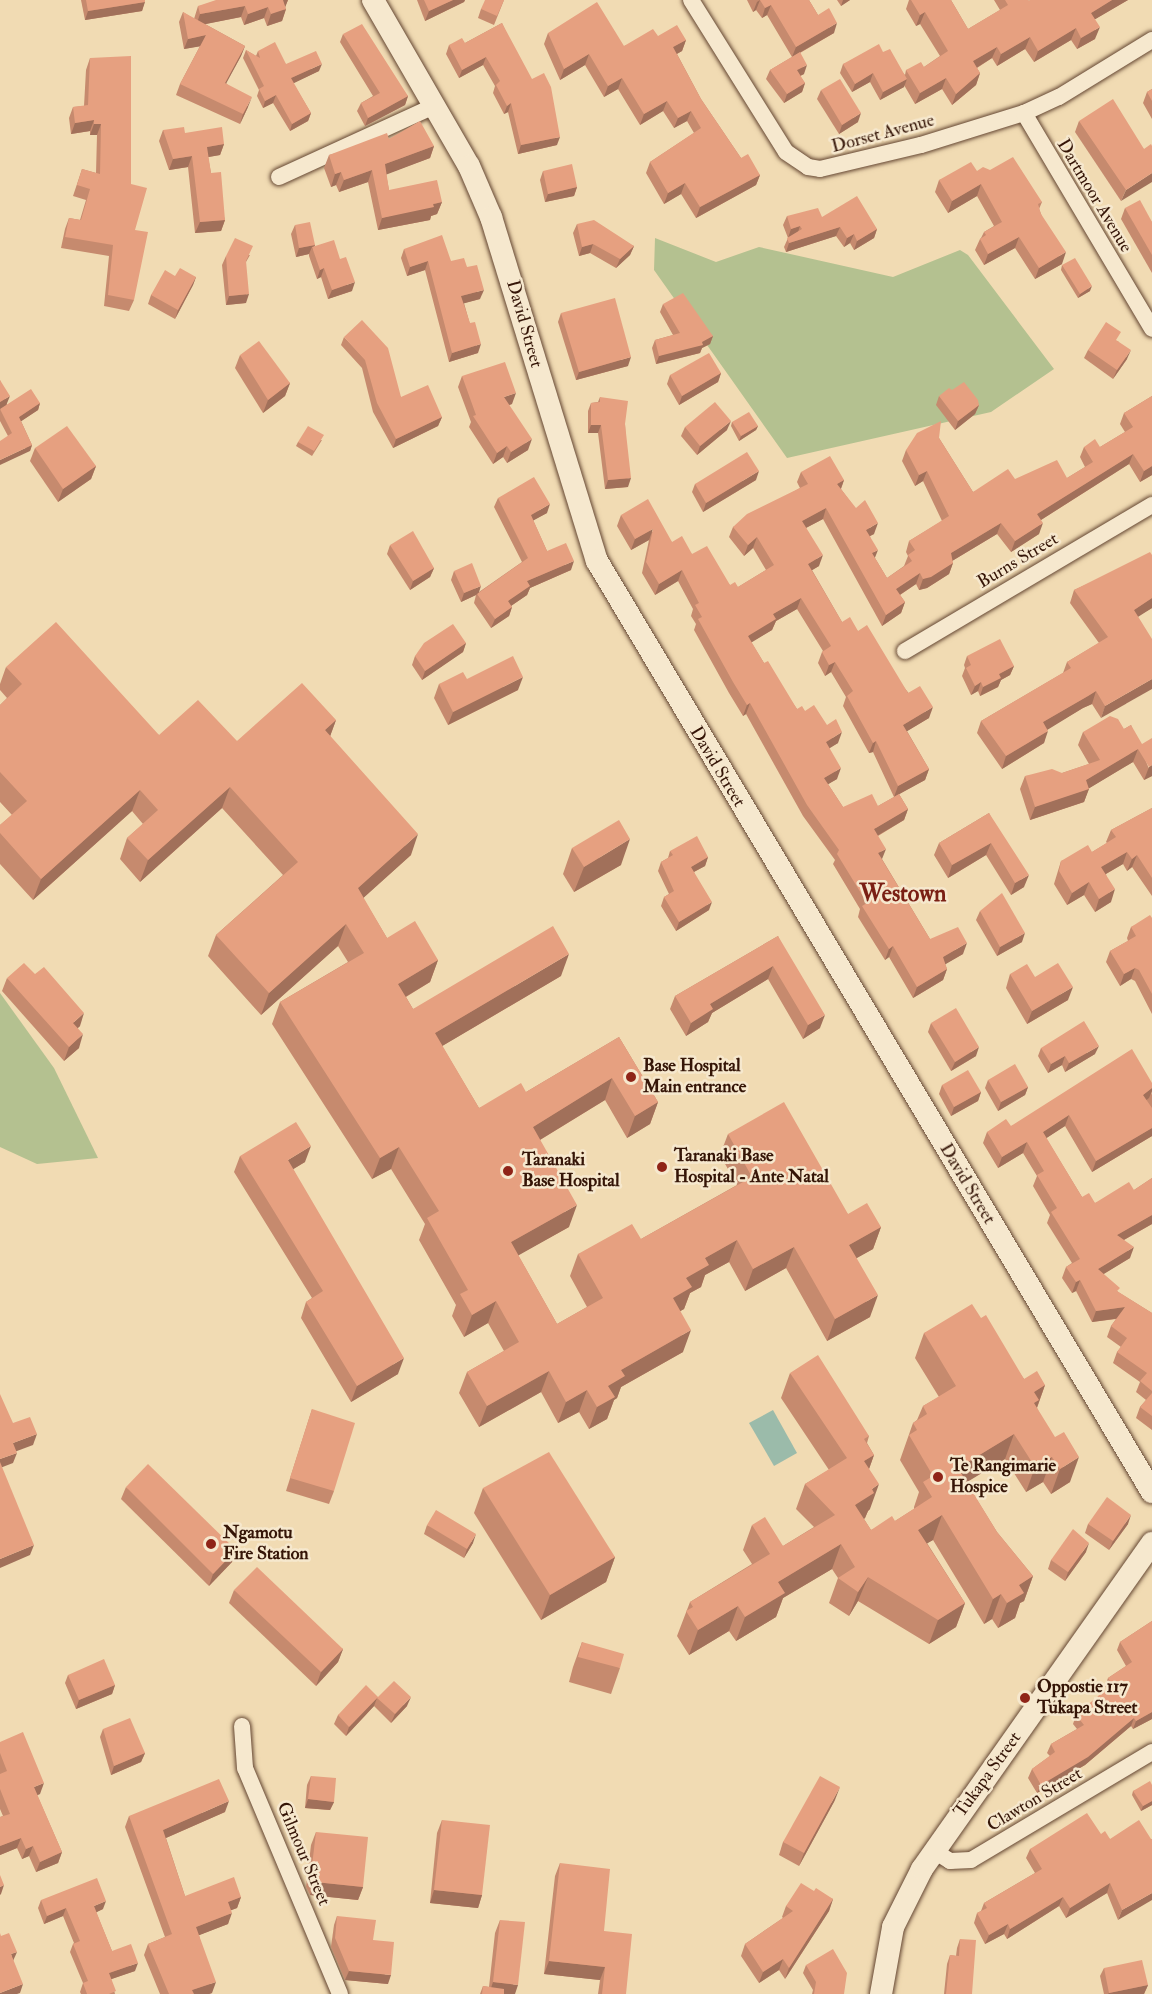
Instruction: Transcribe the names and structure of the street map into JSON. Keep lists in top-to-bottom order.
{
  "streets": {
    "street": [
      "Dorset Avenue",
      "Dartmoor Avenue",
      "David Street",
      "Burns Street",
      "Tukapa Street",
      "Clawton Street",
      "Gilmour Street"
    ]
  },
  "crossings": [
    ["Dorset Avenue", "Dartmoor Avenue"],
    ["Tukapa Street", "Clawton Street"]
  ],
  "districts": ["Westown"],
  "places": [
    "Base Hospital Main entrance",
    "Taranaki Base Hospital - Ante Natal",
    "Taranaki Base Hospital",
    "Te Rangimarie Hospice",
    "Ngamotu Fire Station",
    "Oppostie 117 Tukapa Street"
  ]
}
